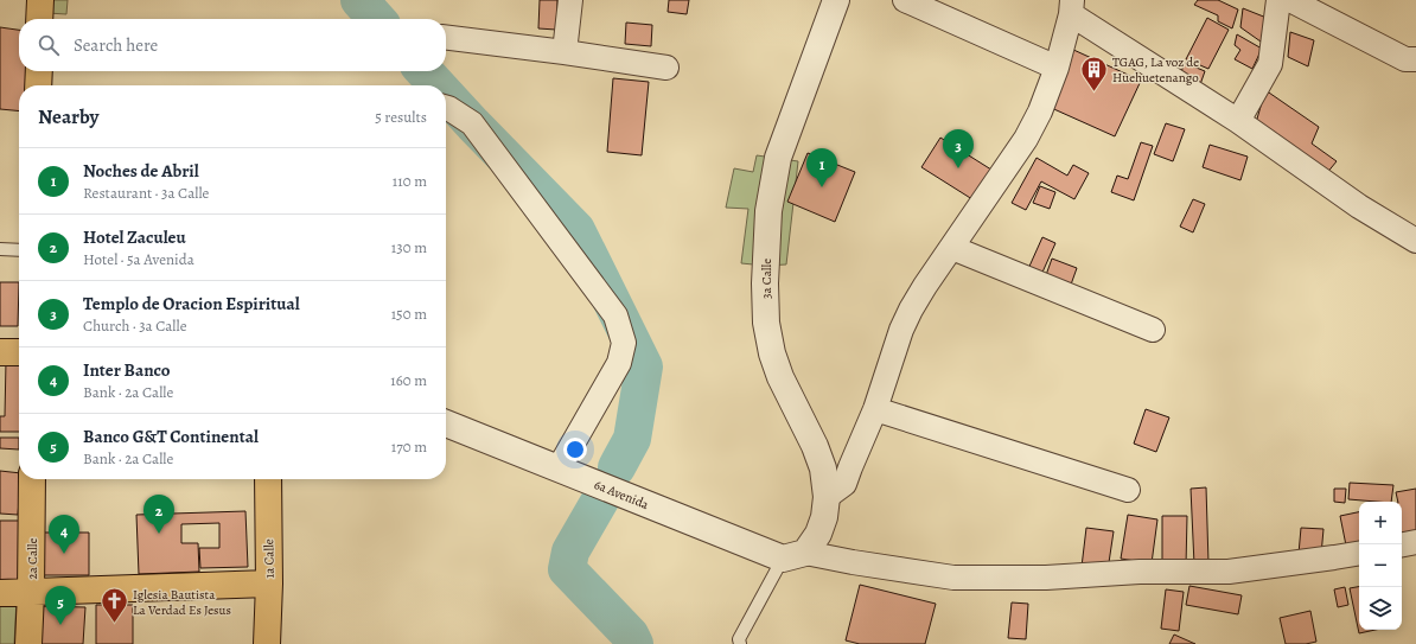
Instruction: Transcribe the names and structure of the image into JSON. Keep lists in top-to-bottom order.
{
  "streets": {
    "main road": ["2a Calle", "1a Calle"],
    "street": ["3a Calle", "6a Avenida"]
  },
  "crossings": [
    ["3a Calle", "6a Avenida"]
  ],
  "places": {
    "building": ["TGAG, La voz de Huehuetenango"],
    "church": ["Iglesia Bautista La Verdad Es Jesus"]
  },
  "page": {
    "search": "Search here",
    "heading": ["Nearby", "5 results"],
    "pins": [
      "3",
      "1",
      "2",
      "4",
      "5"
    ],
    "list": [
      {
        "mark": "1",
        "name": "Noches de Abril",
        "note": "Restaurant · 3a Calle",
        "value": "110 m"
      },
      {
        "mark": "2",
        "name": "Hotel Zaculeu",
        "note": "Hotel · 5a Avenida",
        "value": "130 m"
      },
      {
        "mark": "3",
        "name": "Templo de Oracion Espiritual",
        "note": "Church · 3a Calle",
        "value": "150 m"
      },
      {
        "mark": "4",
        "name": "Inter Banco",
        "note": "Bank · 2a Calle",
        "value": "160 m"
      },
      {
        "mark": "5",
        "name": "Banco G&T Continental",
        "note": "Bank · 2a Calle",
        "value": "170 m"
      }
    ],
    "map_buttons": ["+", "−"]
  }
}
